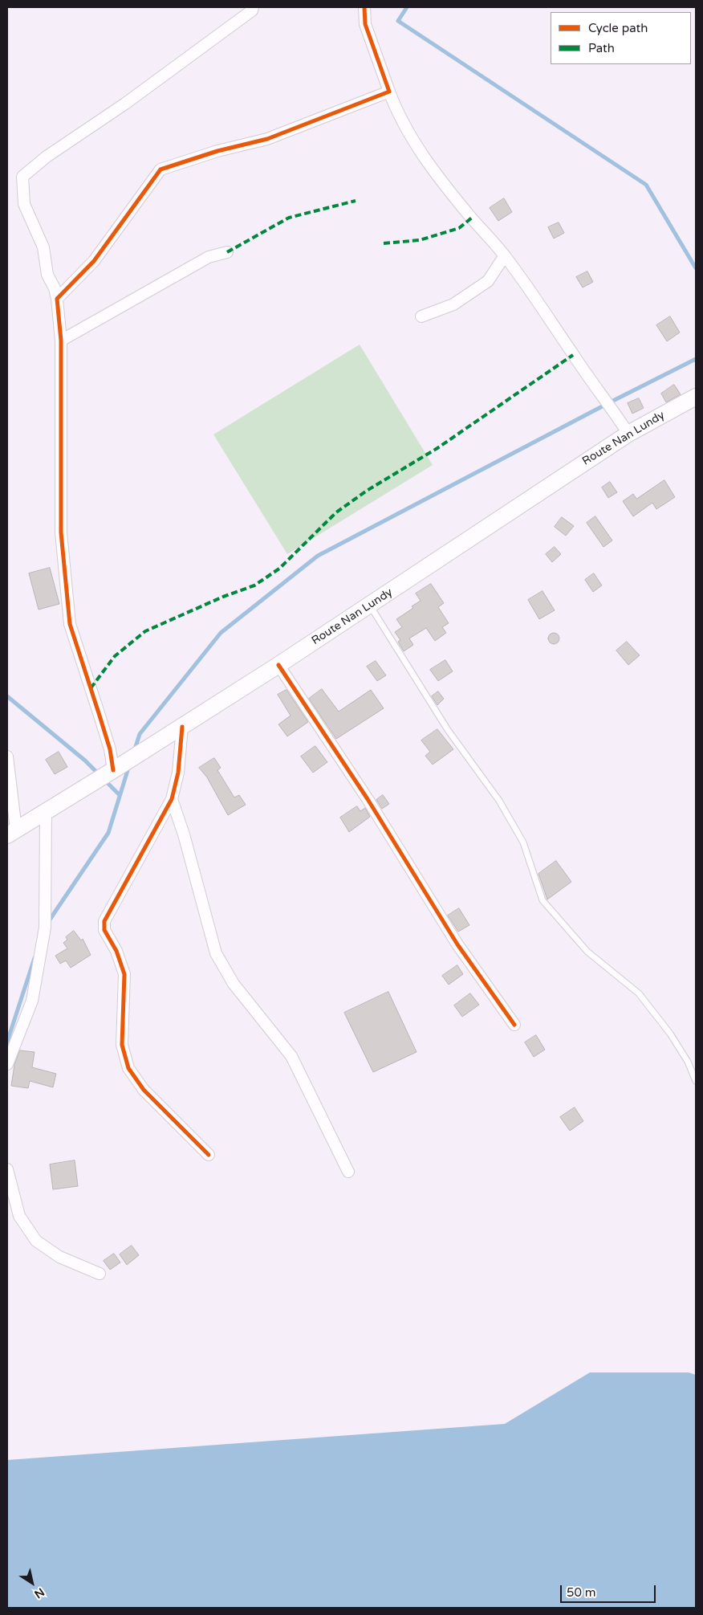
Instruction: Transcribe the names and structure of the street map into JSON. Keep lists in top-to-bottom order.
{
  "streets": {
    "main road": ["Route Nan Lundy"]
  },
  "legend": ["Cycle path", "Path"],
  "scale_bar": "50 m",
  "north": "bottom right"
}
